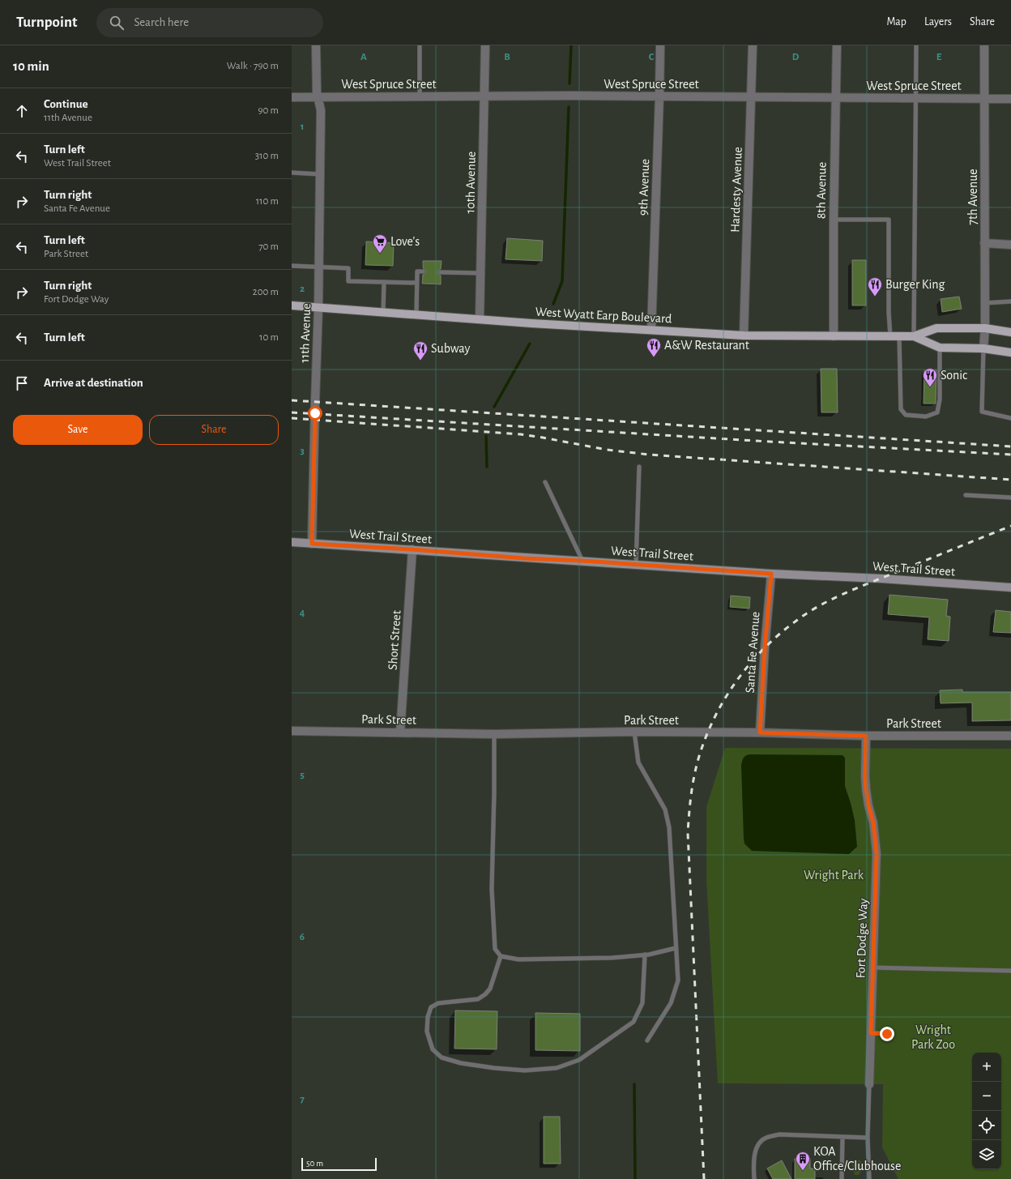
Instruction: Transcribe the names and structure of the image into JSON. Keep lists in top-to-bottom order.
{
  "streets": {
    "main road": ["West Wyatt Earp Boulevard", "West Trail Street"],
    "street": [
      "West Spruce Street",
      "10th Avenue",
      "9th Avenue",
      "Hardesty Avenue",
      "8th Avenue",
      "7th Avenue",
      "11th Avenue",
      "Short Street",
      "Santa Fe Avenue",
      "Park Street",
      "Fort Dodge Way"
    ]
  },
  "crossings": [
    ["West Spruce Street", "10th Avenue"],
    ["West Spruce Street", "9th Avenue"],
    ["West Spruce Street", "Hardesty Avenue"],
    ["West Spruce Street", "8th Avenue"],
    ["West Spruce Street", "7th Avenue"],
    ["West Spruce Street", "11th Avenue"],
    ["10th Avenue", "West Wyatt Earp Boulevard"],
    ["9th Avenue", "West Wyatt Earp Boulevard"],
    ["Hardesty Avenue", "West Wyatt Earp Boulevard"],
    ["8th Avenue", "West Wyatt Earp Boulevard"],
    ["7th Avenue", "West Wyatt Earp Boulevard"],
    ["West Wyatt Earp Boulevard", "11th Avenue"],
    ["11th Avenue", "West Trail Street"],
    ["West Trail Street", "Short Street"],
    ["West Trail Street", "Santa Fe Avenue"],
    ["Short Street", "Park Street"],
    ["Santa Fe Avenue", "Park Street"],
    ["Park Street", "Fort Dodge Way"]
  ],
  "parks": ["Wright Park", "Wright Park Zoo"],
  "places": {
    "supermarket": ["Love's"],
    "restaurant": [
      "Burger King",
      "A&W Restaurant",
      "Subway",
      "Sonic"
    ],
    "building": ["KOA Office/Clubhouse"]
  },
  "scale_bar": "50 m",
  "page": {
    "header": "Turnpoint",
    "search": "Search here",
    "nav": ["Map", "Layers", "Share"],
    "heading": ["10 min", "Walk · 790 m"],
    "list": [
      ["Continue", "11th Avenue", "90 m"],
      ["Turn left", "West Trail Street", "310 m"],
      ["Turn right", "Santa Fe Avenue", "110 m"],
      ["Turn left", "Park Street", "70 m"],
      ["Turn right", "Fort Dodge Way", "200 m"],
      ["Turn left", "10 m"],
      "Arrive at destination"
    ],
    "buttons": ["Save", "Share"],
    "map_buttons": ["+", "−"],
    "scale": "50 m"
  },
  "grid": {
    "columns": [
      "A",
      "B",
      "C",
      "D",
      "E"
    ],
    "rows": [
      "1",
      "2",
      "3",
      "4",
      "5",
      "6",
      "7"
    ]
  }
}
